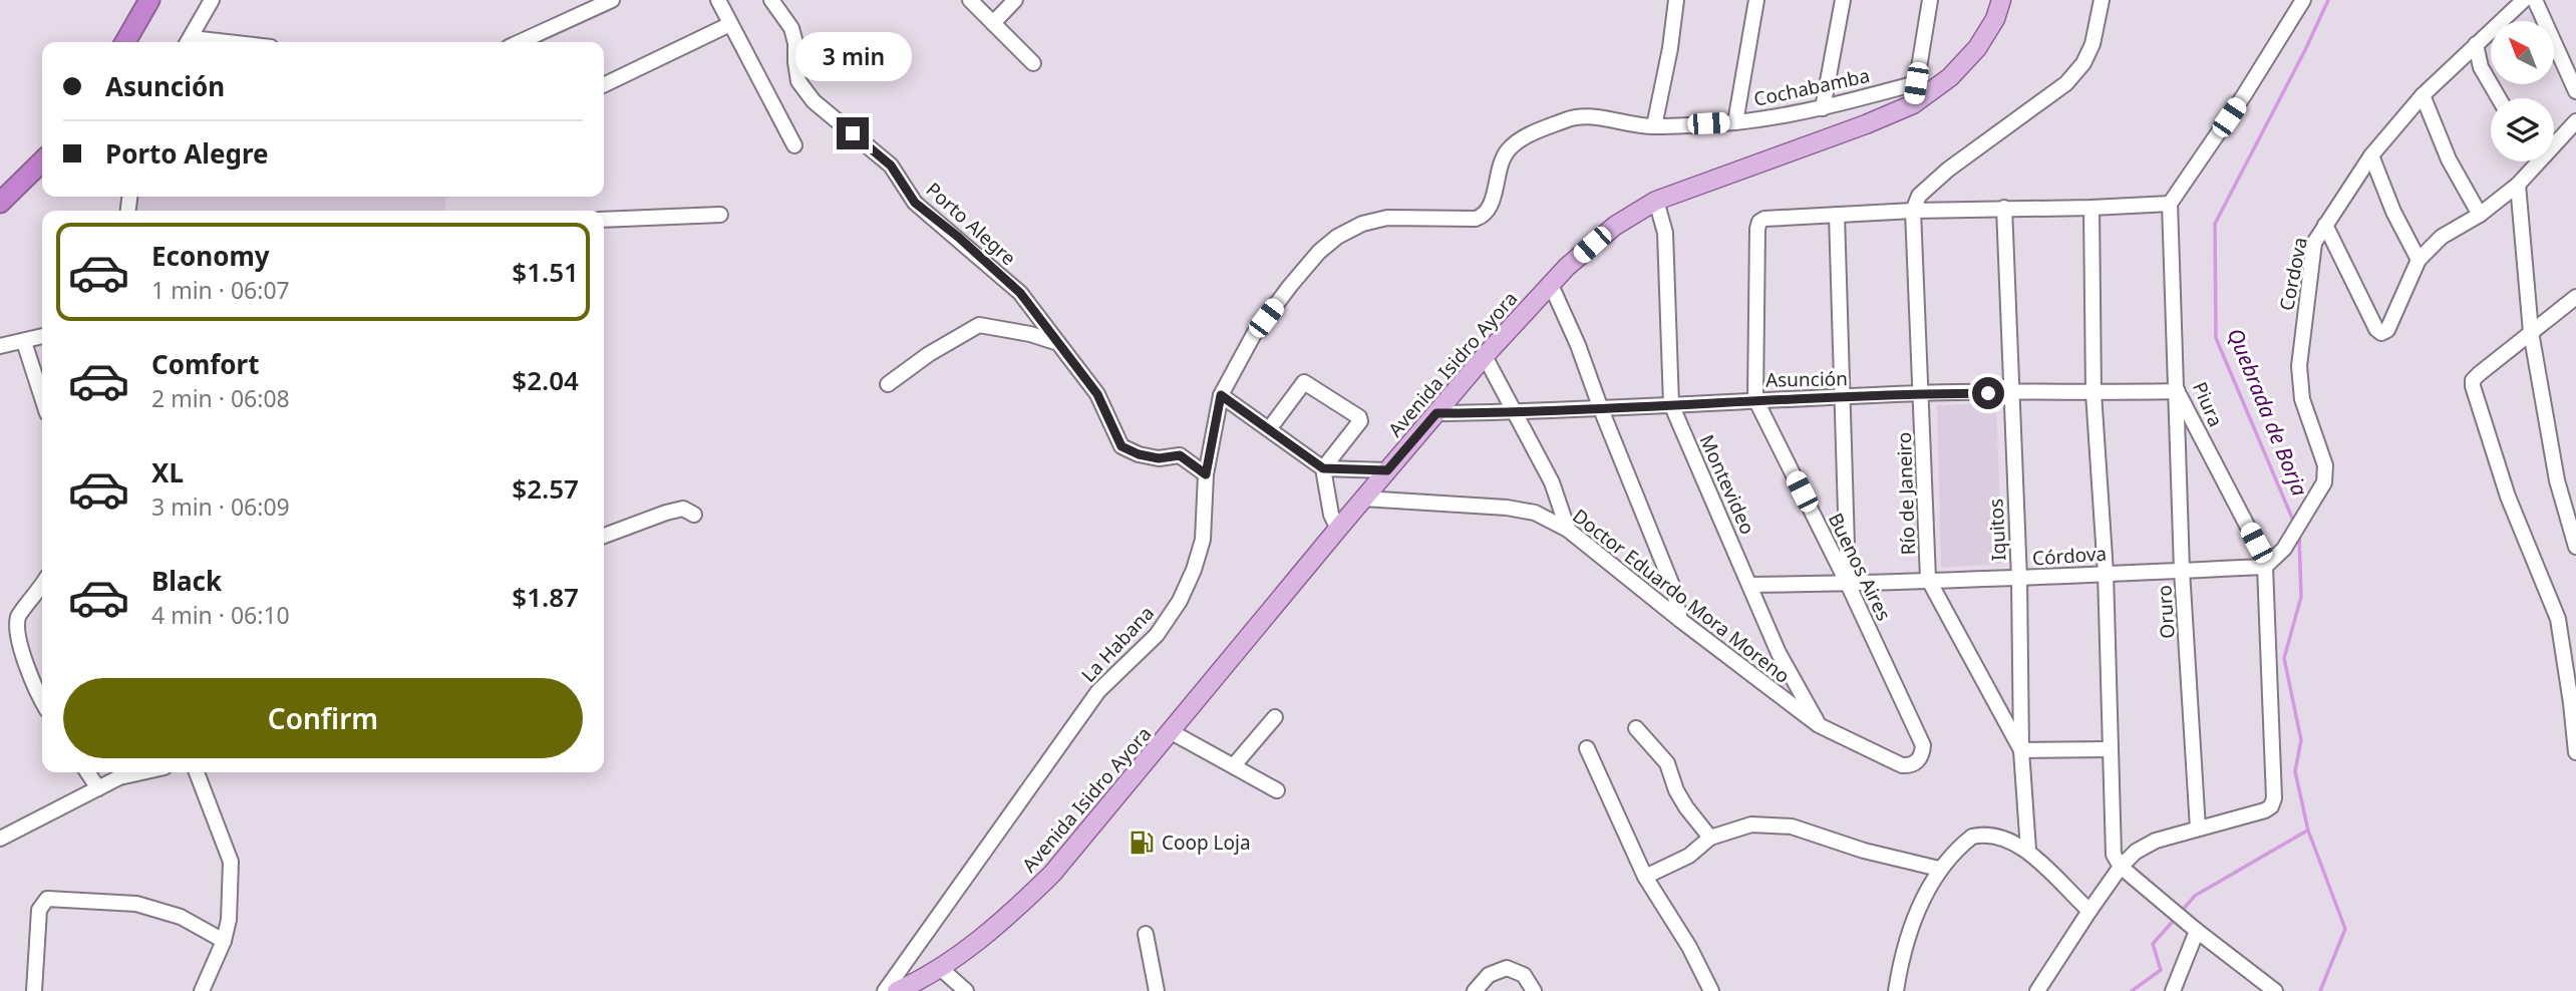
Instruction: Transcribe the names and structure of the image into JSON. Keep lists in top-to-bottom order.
{
  "streets": {
    "main road": ["Avenida Isidro Ayora"],
    "street": [
      "Cochabamba",
      "Porto Alegre",
      "Cordova",
      "Asunción",
      "Piura",
      "Montevideo",
      "Río de Janeiro",
      "Iquitos",
      "Córdova",
      "Buenos Aires",
      "Doctor Eduardo Mora Moreno",
      "Oruro",
      "La Habana"
    ]
  },
  "crossings": [
    ["Cochabamba", "La Habana"],
    ["Porto Alegre", "La Habana"],
    ["Cordova", "Piura"],
    ["Cordova", "Córdova"],
    ["Avenida Isidro Ayora", "Asunción"],
    ["Avenida Isidro Ayora", "Montevideo"],
    ["Avenida Isidro Ayora", "Doctor Eduardo Mora Moreno"],
    ["Asunción", "Piura"],
    ["Asunción", "Montevideo"],
    ["Asunción", "Río de Janeiro"],
    ["Asunción", "Iquitos"],
    ["Asunción", "Buenos Aires"],
    ["Asunción", "Oruro"],
    ["Piura", "Córdova"],
    ["Piura", "Oruro"],
    ["Montevideo", "Córdova"],
    ["Montevideo", "Doctor Eduardo Mora Moreno"],
    ["Río de Janeiro", "Iquitos"],
    ["Río de Janeiro", "Córdova"],
    ["Iquitos", "Córdova"],
    ["Córdova", "Buenos Aires"],
    ["Córdova", "Oruro"],
    ["Buenos Aires", "Doctor Eduardo Mora Moreno"]
  ],
  "water": ["Quebrada de Borja"],
  "places": {
    "fuel station": ["Coop Loja"]
  },
  "north": "top left",
  "page": {
    "bubble": "3 min",
    "banner": ["Asunción", "Porto Alegre"],
    "list": [
      {
        "name": "Economy",
        "note": "1 min · 06:07",
        "value": "$1.51"
      },
      {
        "name": "Comfort",
        "note": "2 min · 06:08",
        "value": "$2.04"
      },
      {
        "name": "XL",
        "note": "3 min · 06:09",
        "value": "$2.57"
      },
      {
        "name": "Black",
        "note": "4 min · 06:10",
        "value": "$1.87"
      }
    ],
    "buttons": "Confirm"
  }
}
